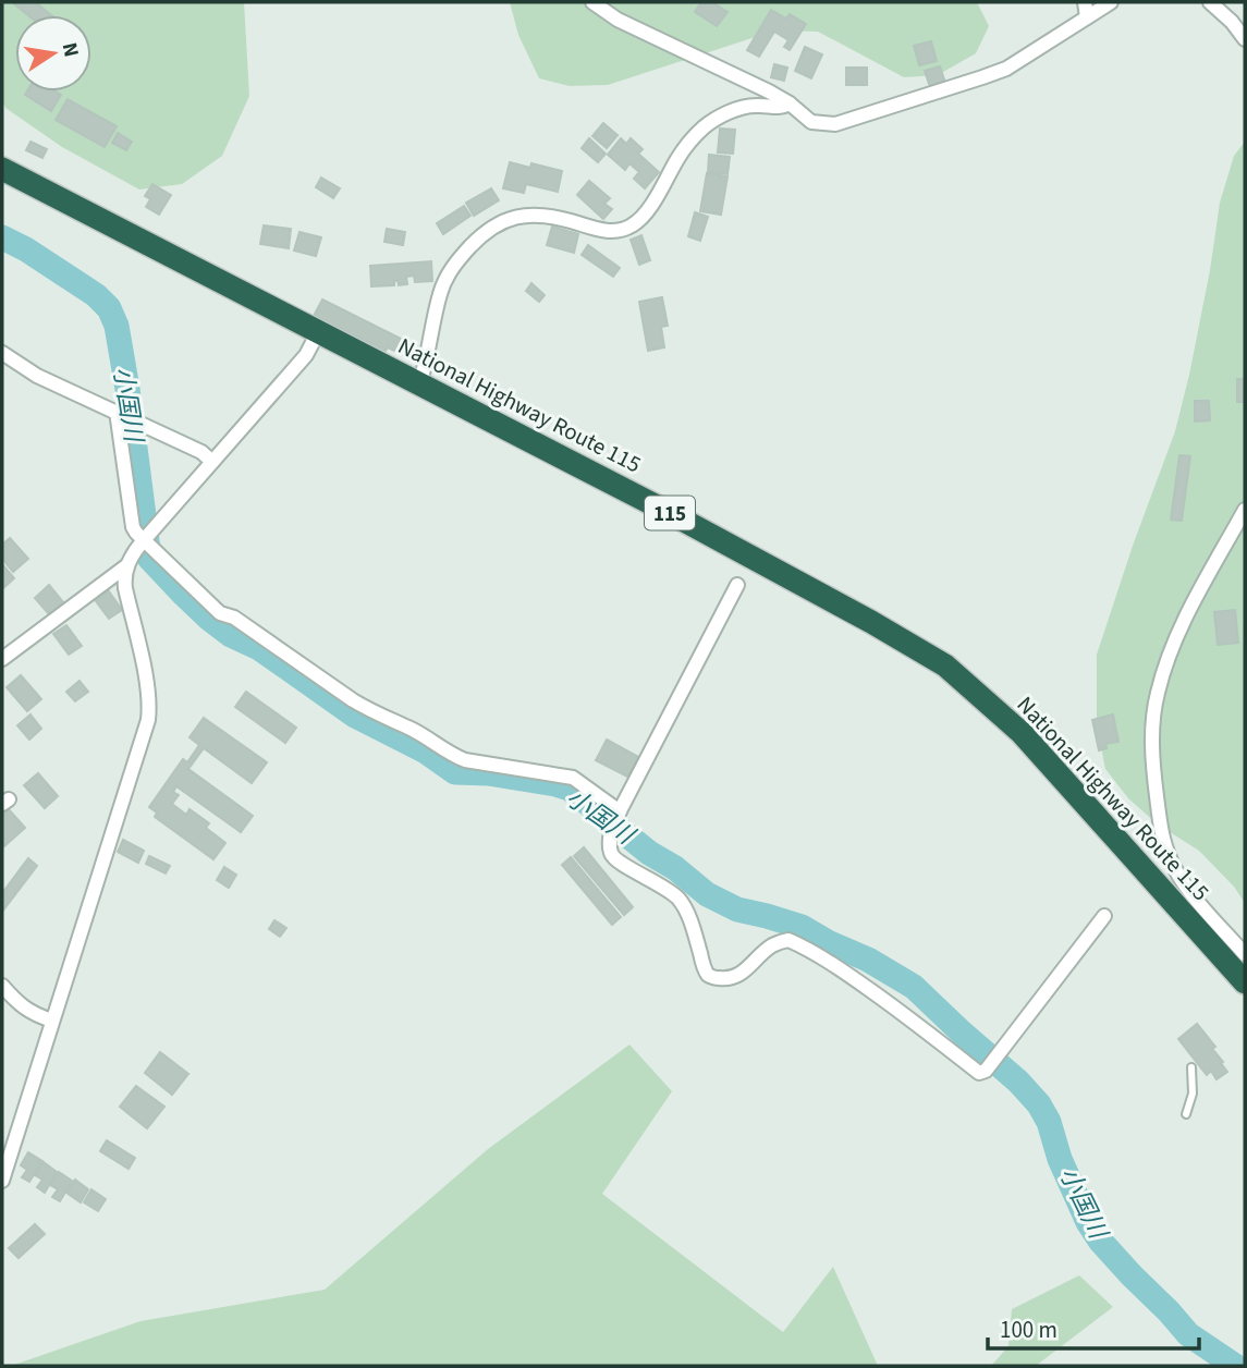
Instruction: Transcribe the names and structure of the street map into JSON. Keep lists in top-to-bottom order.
{
  "streets": {
    "highway": ["National Highway Route 115", "115"]
  },
  "water": ["小国川"],
  "scale_bar": "100 m",
  "north": "right"
}
